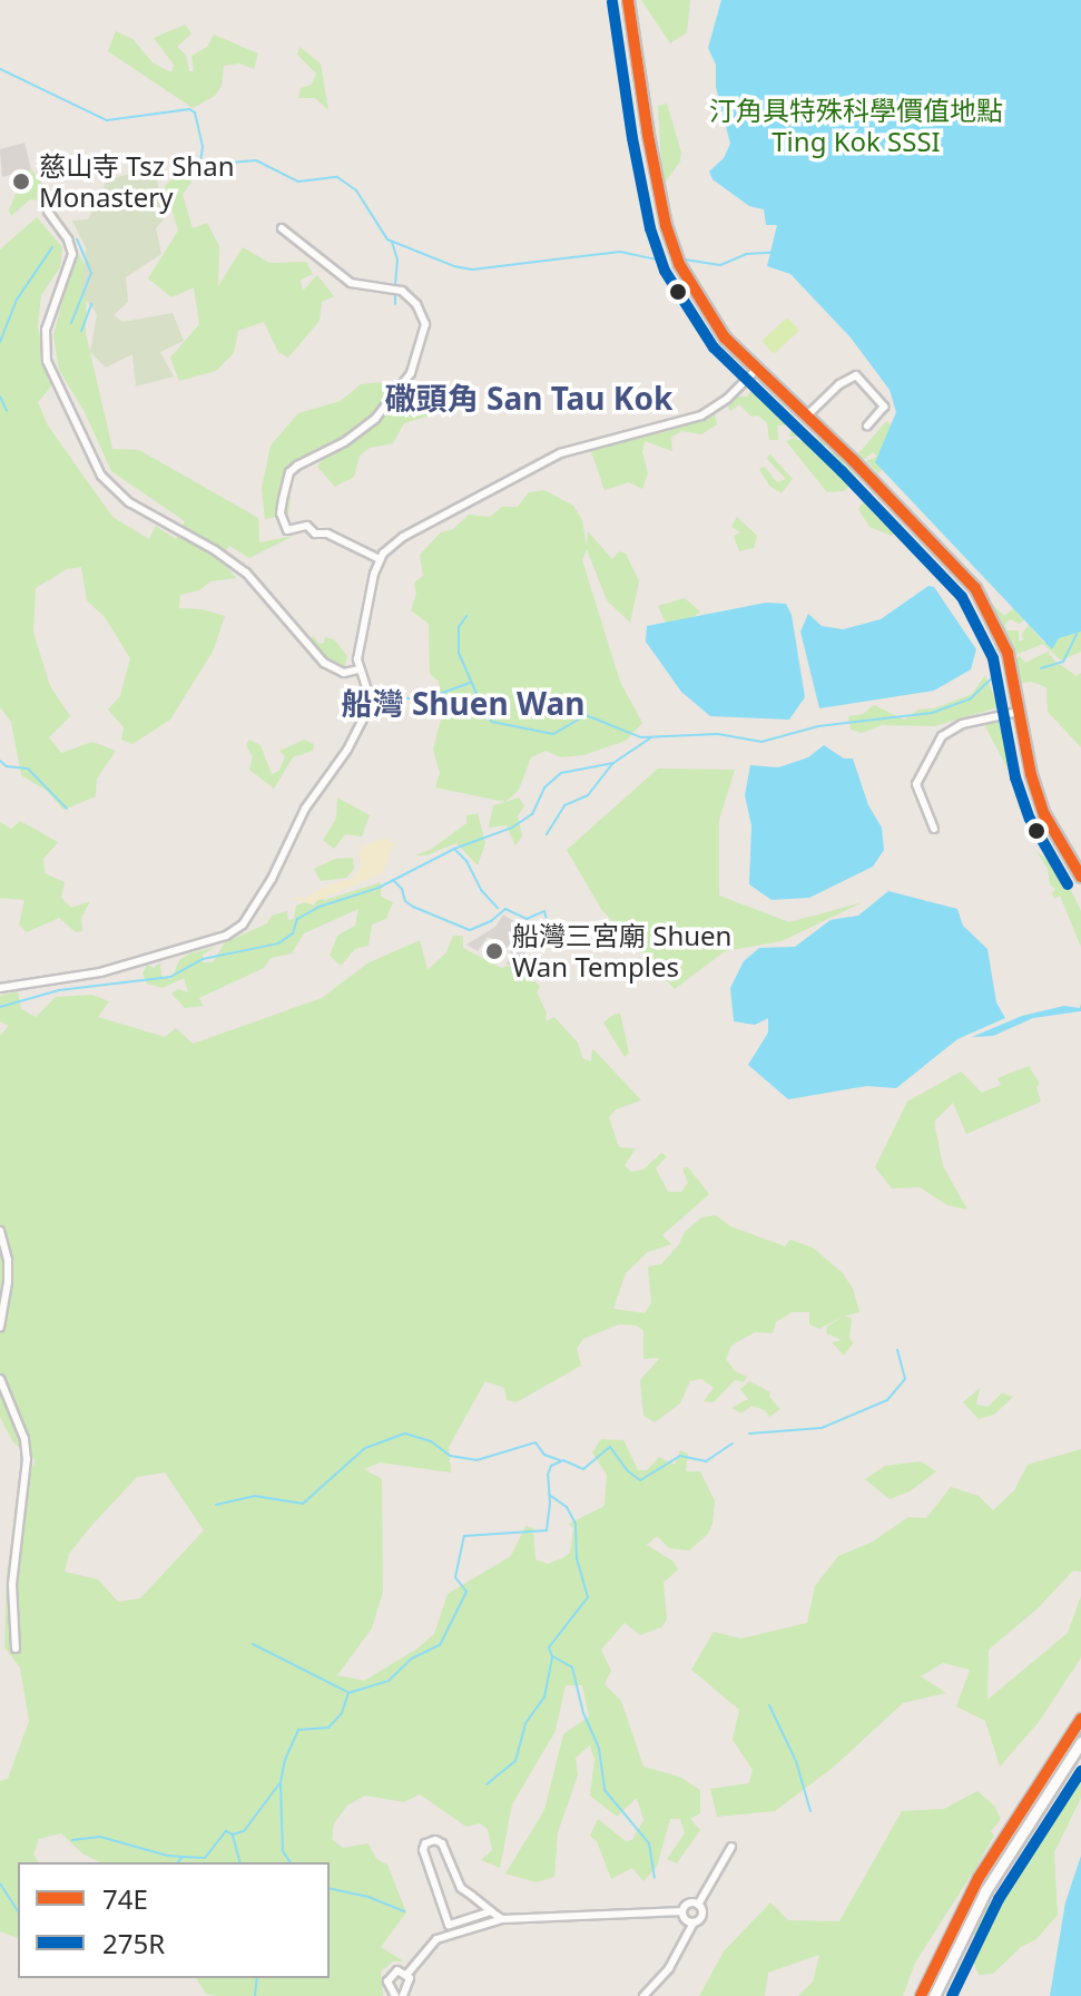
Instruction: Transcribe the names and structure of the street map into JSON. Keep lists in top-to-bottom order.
{
  "districts": ["䃟頭角 San Tau Kok", "船灣 Shuen Wan"],
  "parks": ["汀角具特殊科學價值地點 Ting Kok SSSI"],
  "places": ["慈山寺 Tsz Shan Monastery", "船灣三宮廟 Shuen Wan Temples"],
  "lines": ["transit line 74E", "transit line 275R"],
  "legend": ["74E", "275R"]
}
